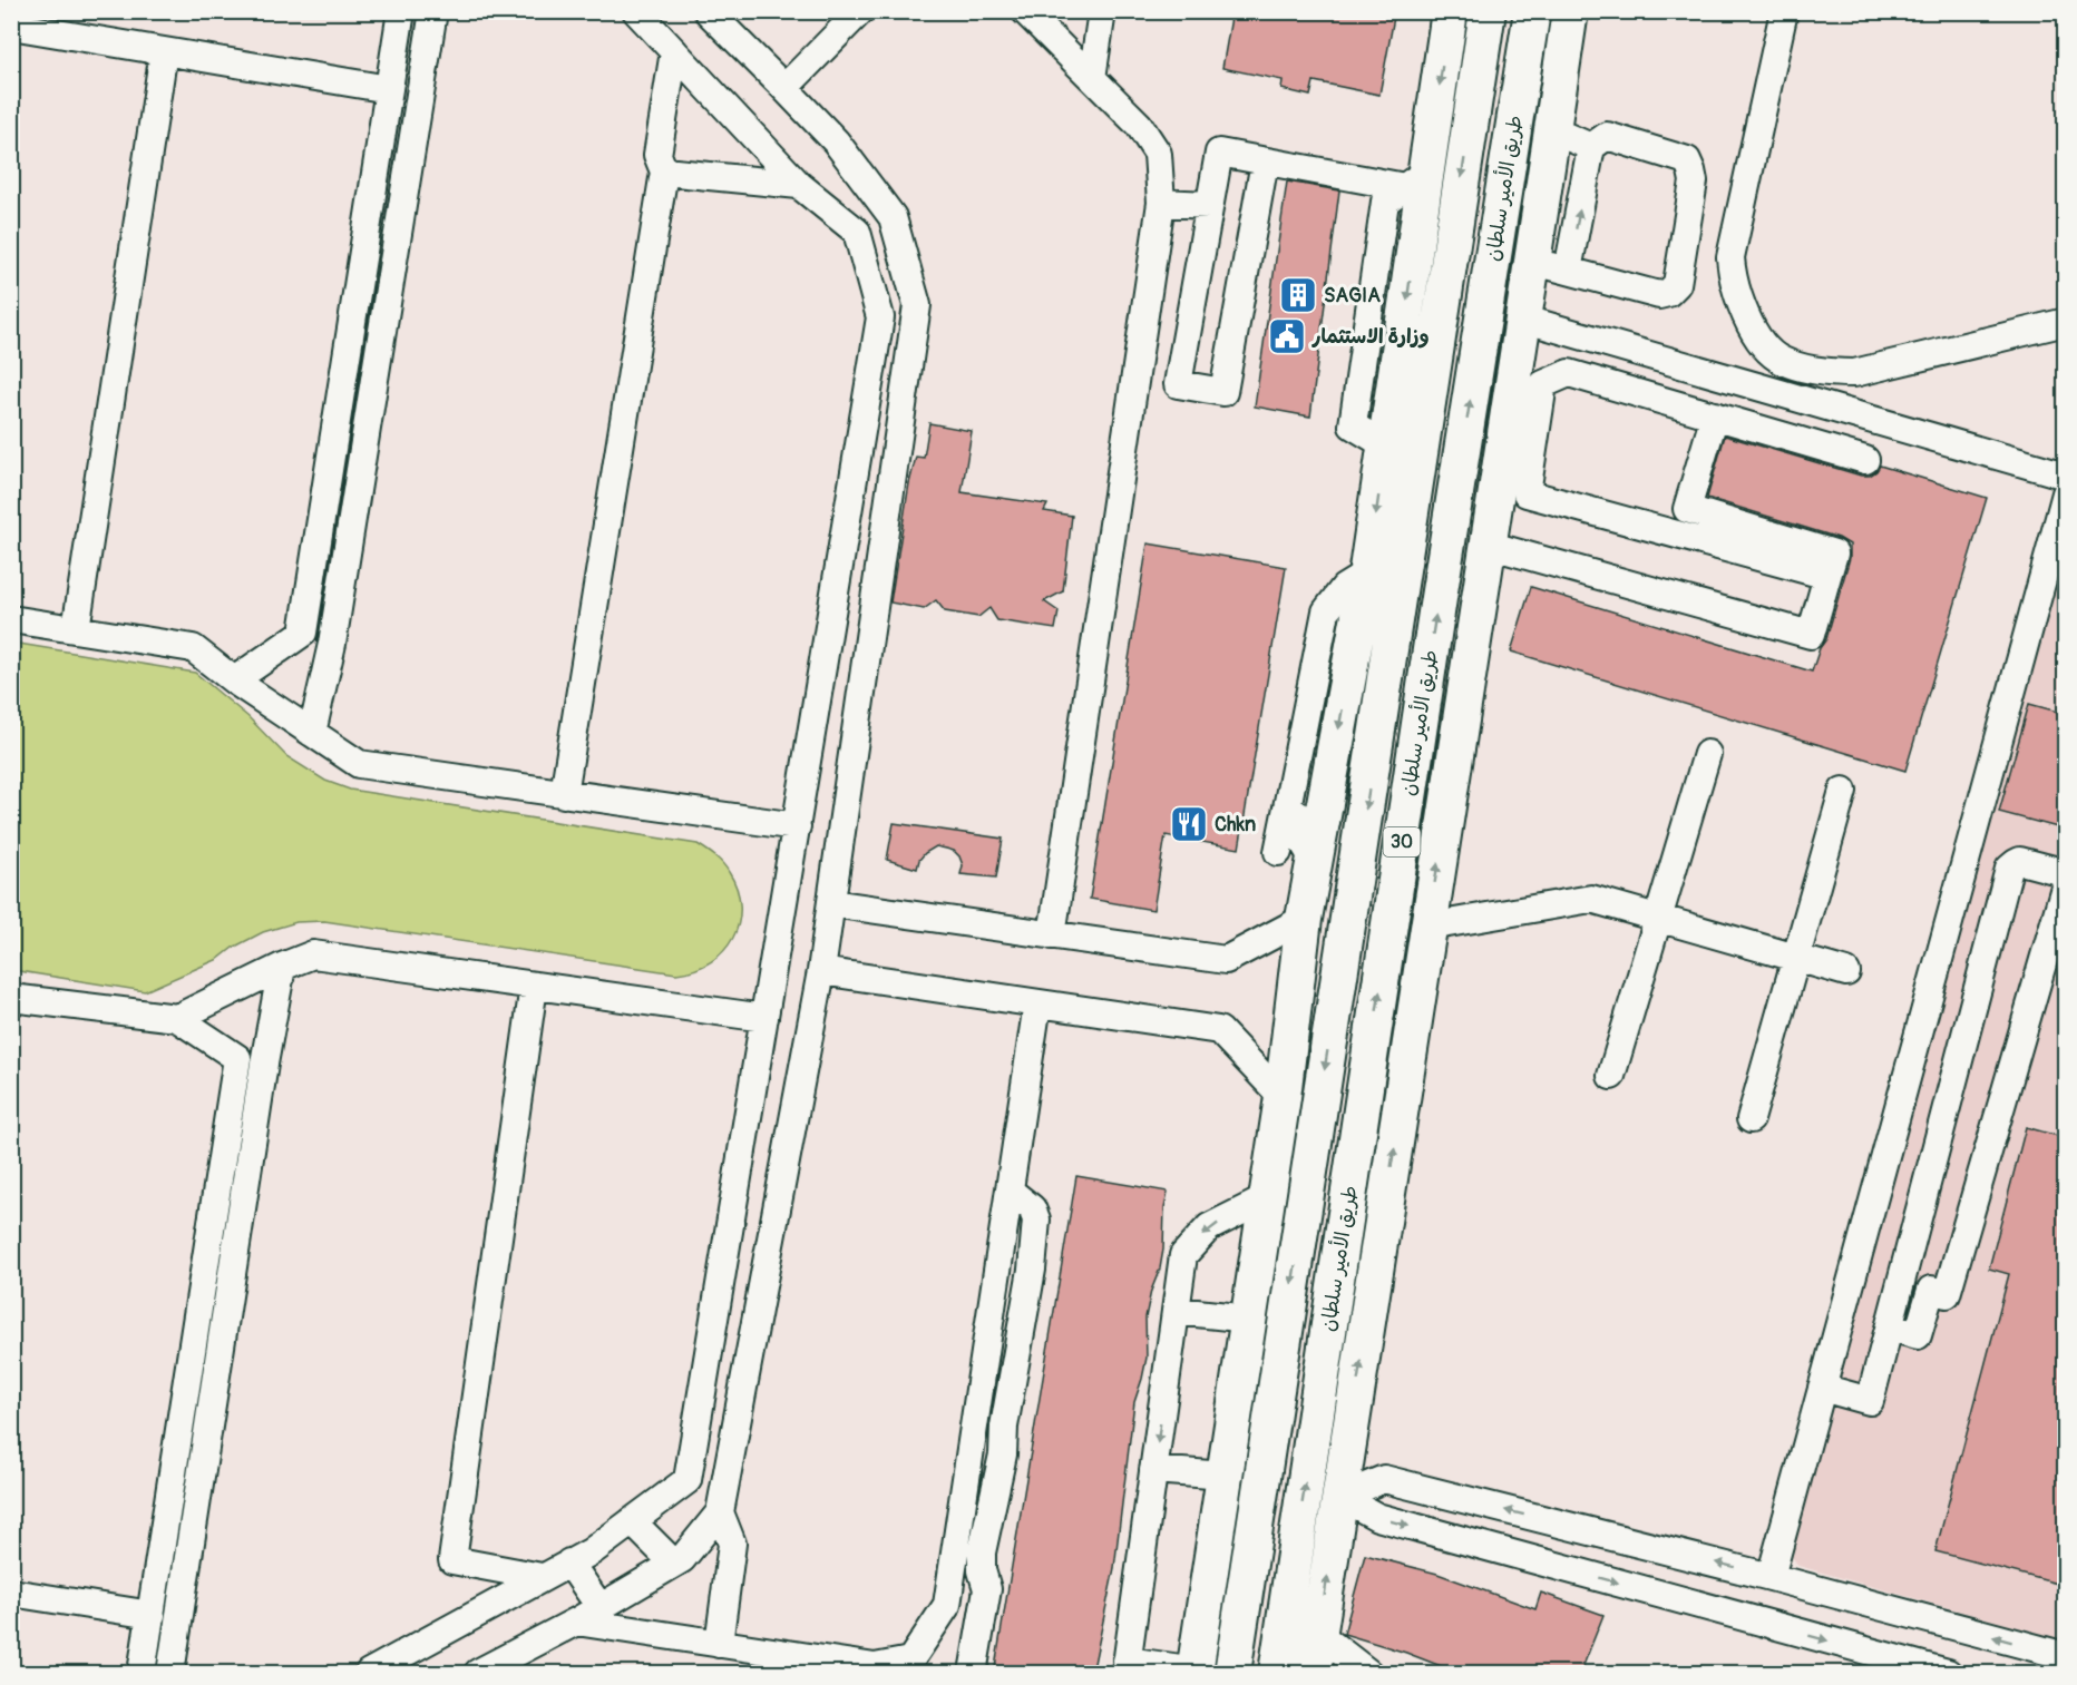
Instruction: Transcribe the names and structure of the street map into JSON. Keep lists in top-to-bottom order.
{
  "streets": {
    "main road": ["طريق الأمير سلطان", "30"]
  },
  "places": {
    "building": ["SAGIA"],
    "public building": ["وزارة الاستثمار"],
    "restaurant": ["Chkn"]
  }
}
